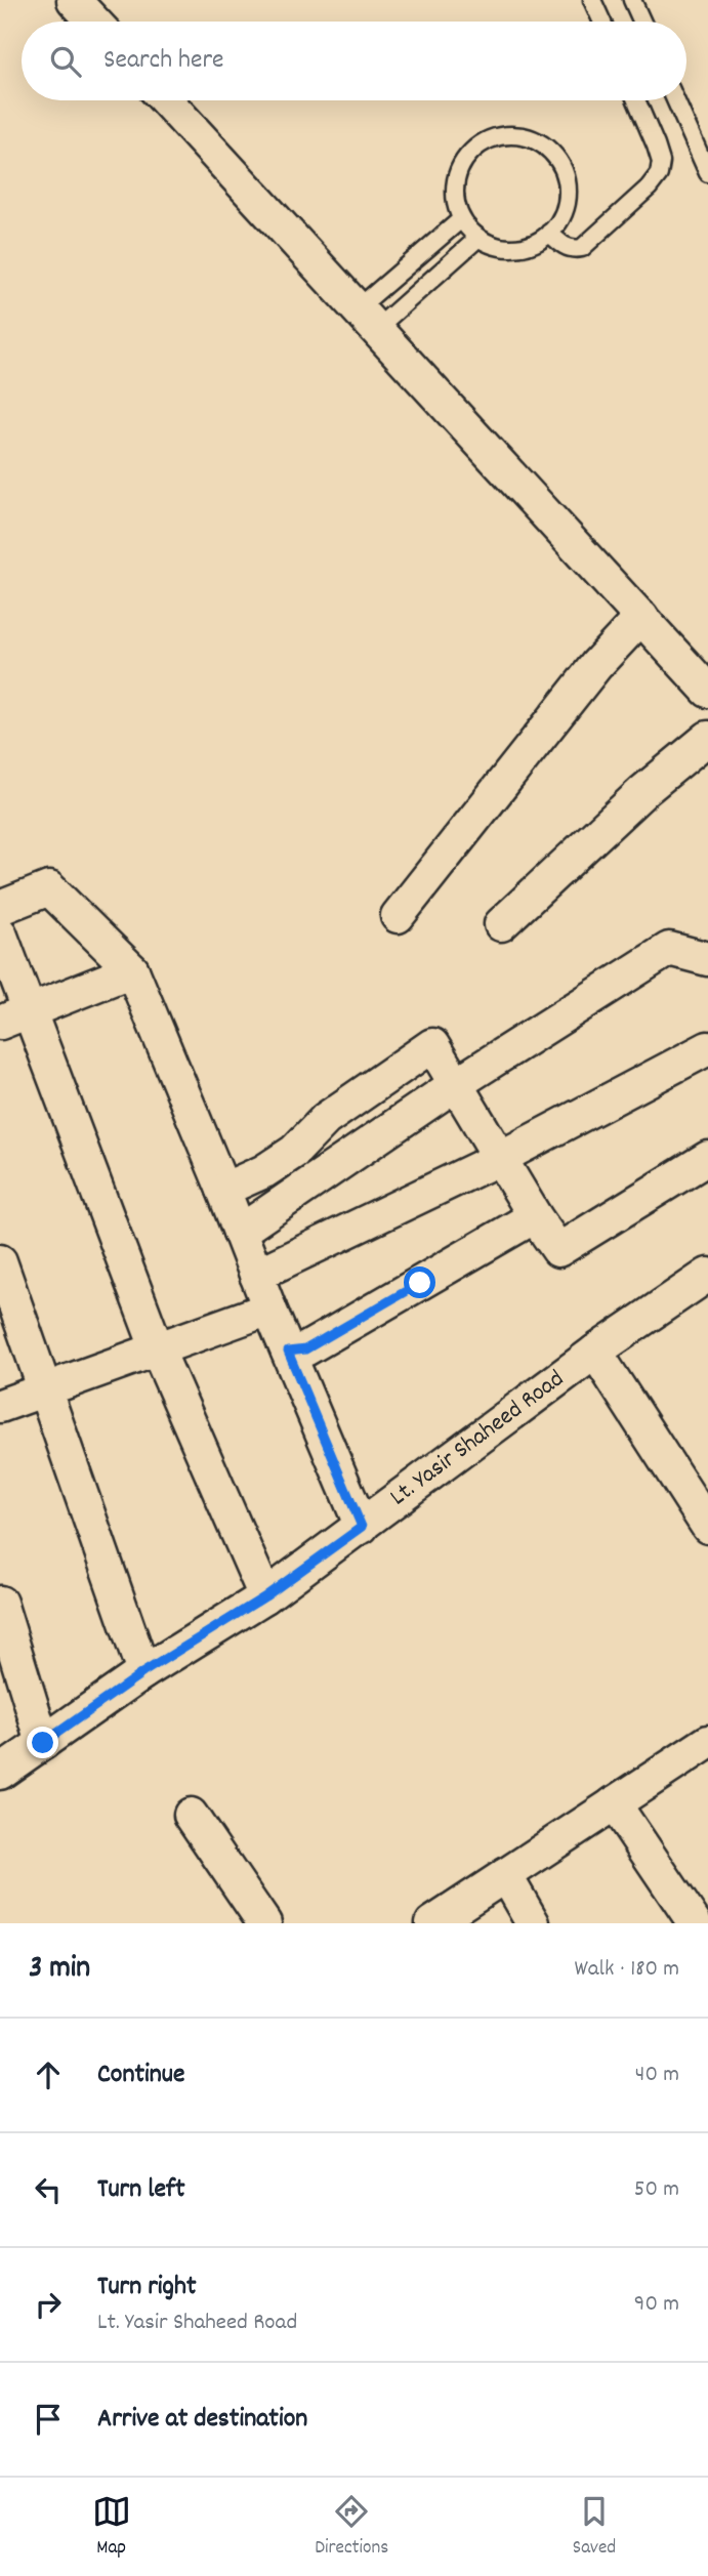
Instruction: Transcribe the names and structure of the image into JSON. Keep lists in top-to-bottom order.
{
  "streets": {
    "street": ["Lt. Yasir Shaheed Road"]
  },
  "page": {
    "search": "Search here",
    "heading": ["3 min", "Walk · 180 m"],
    "list": [
      ["Continue", "40 m"],
      ["Turn left", "50 m"],
      ["Turn right", "Lt. Yasir Shaheed Road", "90 m"],
      "Arrive at destination"
    ],
    "nav": ["Map", "Directions", "Saved"]
  }
}
